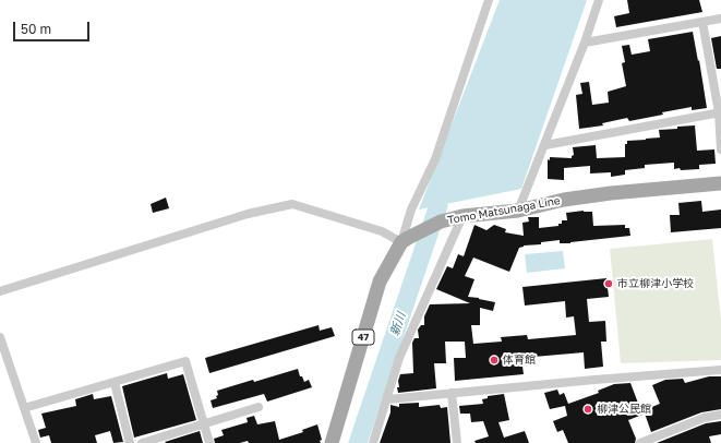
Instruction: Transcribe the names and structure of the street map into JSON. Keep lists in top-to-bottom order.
{
  "streets": {
    "main road": ["Tomo Matsunaga Line", "47"]
  },
  "crossings": [
    ["Tomo Matsunaga Line", "47"]
  ],
  "water": ["新川"],
  "places": ["市立柳津小学校", "体育館", "柳津公民館"],
  "scale_bar": "50 m"
}
